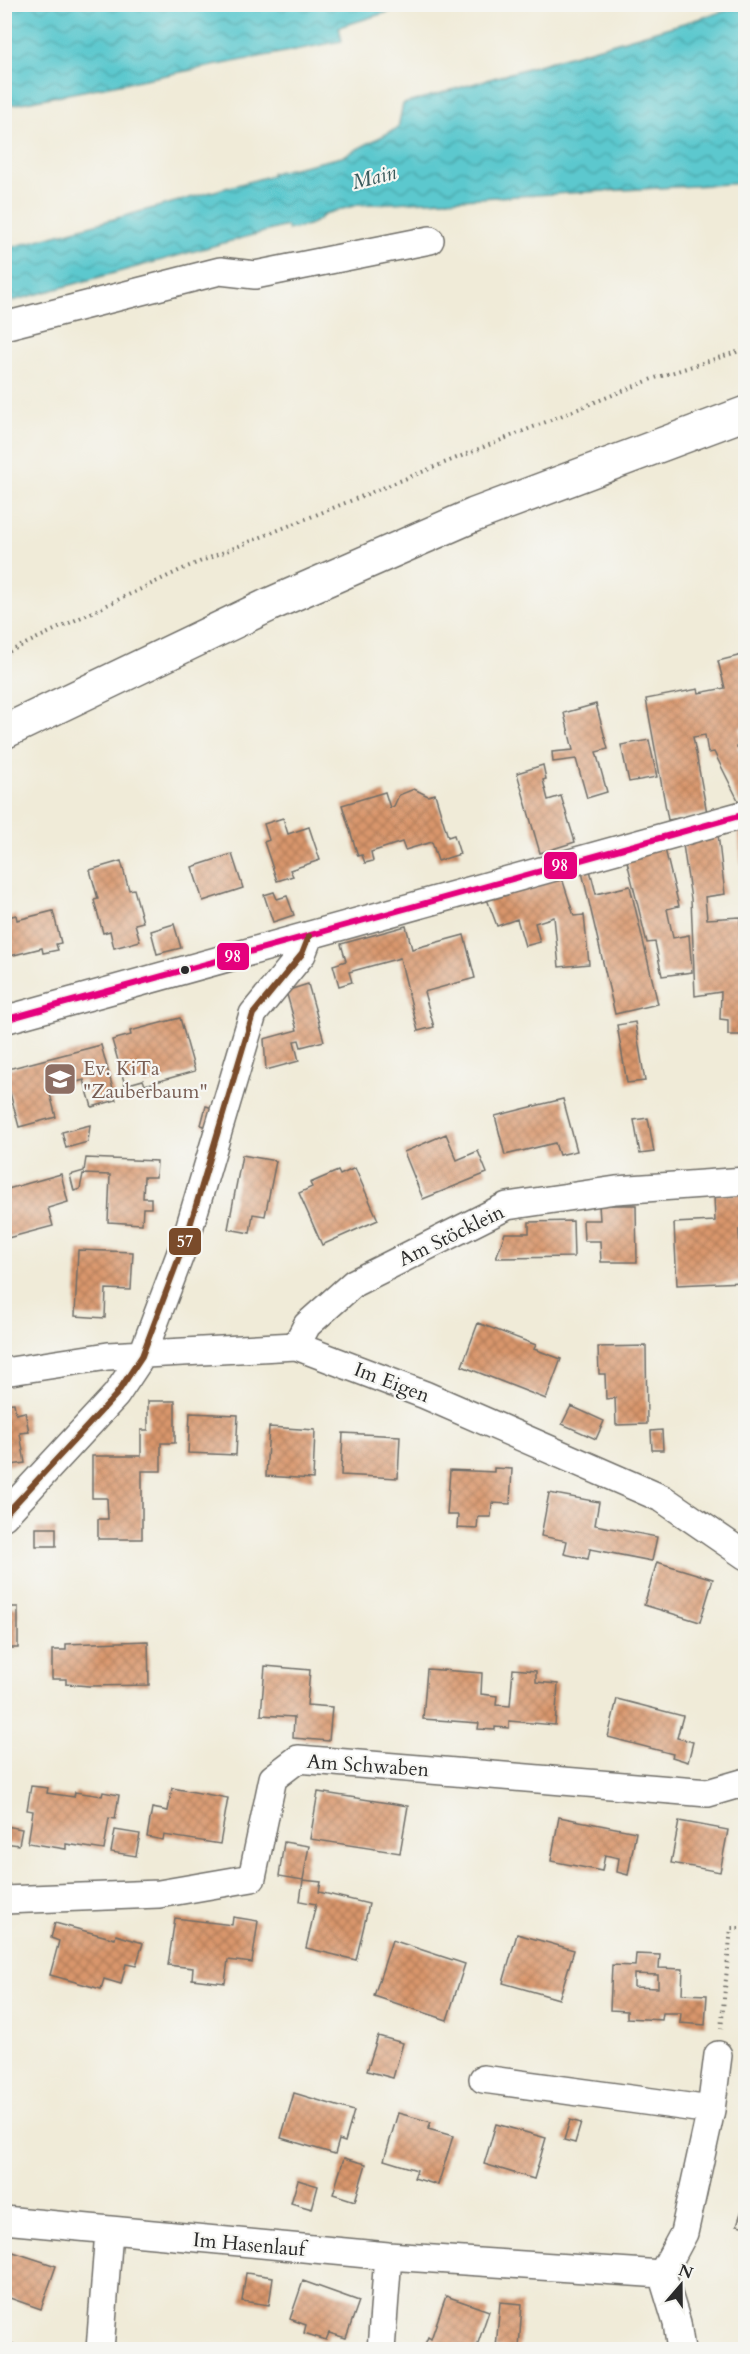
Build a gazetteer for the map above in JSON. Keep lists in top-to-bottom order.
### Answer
{
  "streets": {
    "street": [
      "Am Stöcklein",
      "Im Eigen",
      "Am Schwaben",
      "Im Hasenlauf"
    ]
  },
  "crossings": [
    ["Am Stöcklein", "Im Eigen"]
  ],
  "water": ["Main"],
  "places": {
    "school or university": ["Ev. KiTa \"Zauberbaum\""]
  },
  "lines": ["transit line 98", "transit line 57"],
  "north": "top"
}
